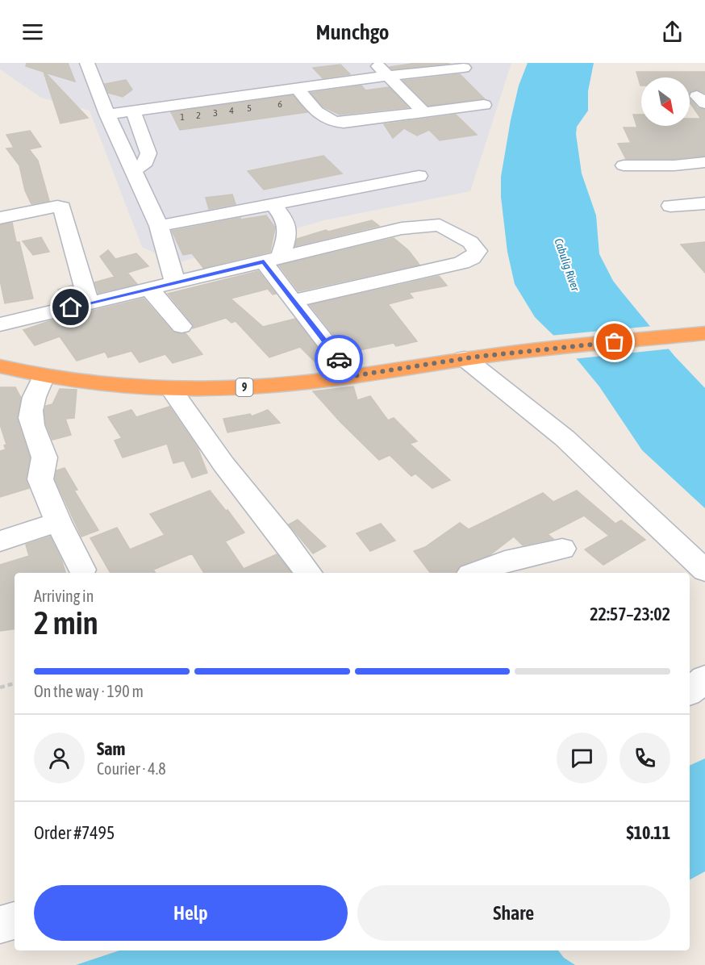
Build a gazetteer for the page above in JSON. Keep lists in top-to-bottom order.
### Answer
{
  "streets": {
    "highway": ["9"]
  },
  "water": ["Cabulig River"],
  "house_numbers": [
    "6",
    "5",
    "4",
    "3",
    "2",
    "1"
  ],
  "north": "bottom right",
  "page": {
    "header": "Munchgo",
    "heading": ["2 min", "Arriving in", "22:57–23:02"],
    "panel": [
      "Sam",
      "Courier · 4.8",
      "Order #7495",
      "$10.11"
    ],
    "bar": "On the way · 190 m",
    "buttons": ["Help", "Share"]
  }
}
